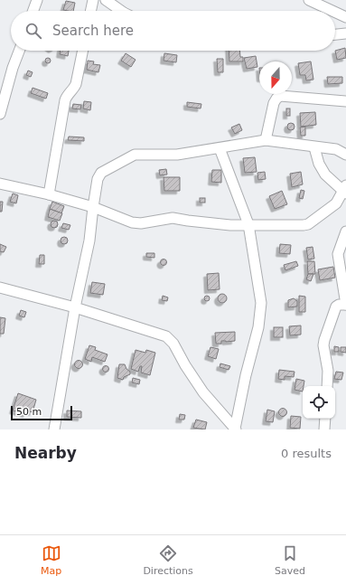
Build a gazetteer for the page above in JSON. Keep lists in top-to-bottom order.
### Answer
{
  "scale_bar": "50 m",
  "north": "bottom",
  "page": {
    "search": "Search here",
    "scale": "50 m",
    "heading": ["Nearby", "0 results"],
    "nav": ["Map", "Directions", "Saved"]
  }
}
